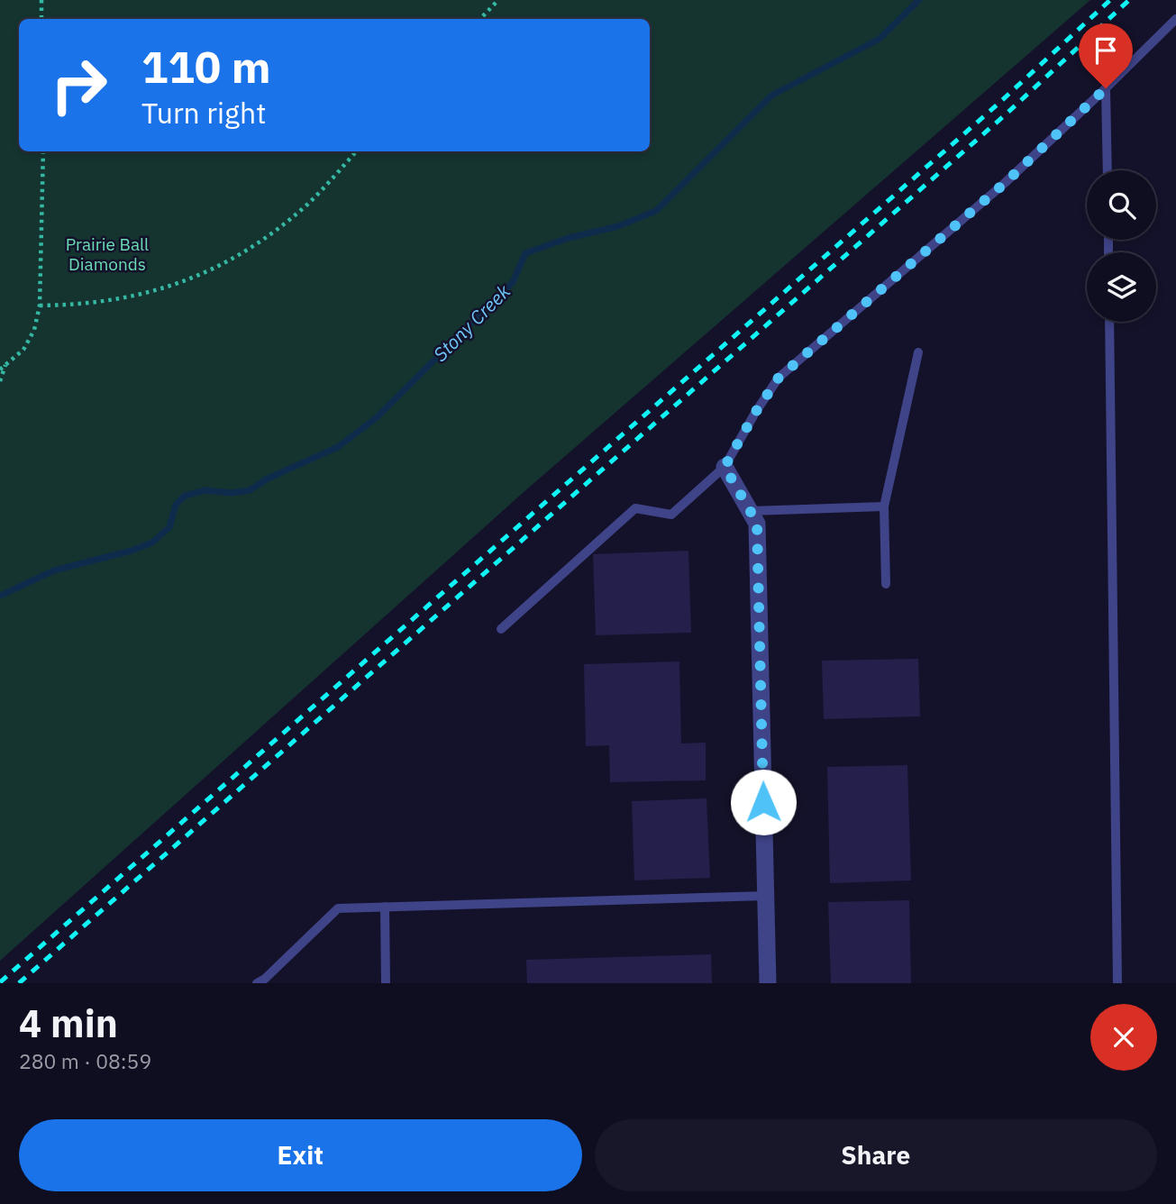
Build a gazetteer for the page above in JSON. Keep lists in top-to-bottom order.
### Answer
{
  "water": ["Stony Creek"],
  "parks": ["Prairie Ball Diamonds"],
  "page": {
    "turn": ["110 m", "Turn right"],
    "heading": ["4 min", "280 m · 08:59"],
    "buttons": ["Exit", "Share"]
  }
}
